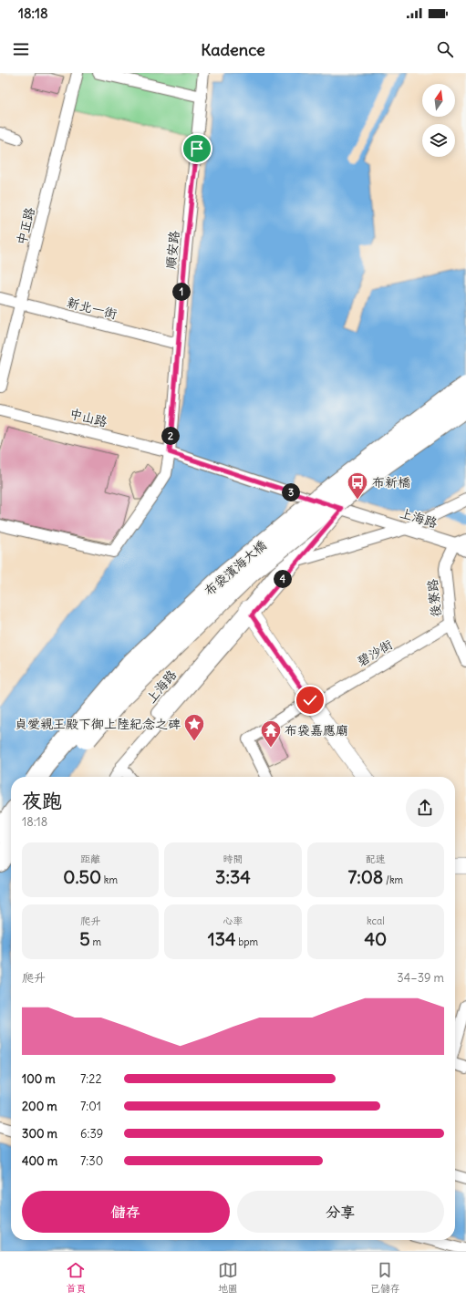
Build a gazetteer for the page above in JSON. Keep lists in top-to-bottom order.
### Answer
{
  "streets": {
    "highway": ["布袋濱海大橋"],
    "street": [
      "中正路",
      "順安路",
      "新北一街",
      "中山路",
      "上海路",
      "後寮路",
      "碧沙街"
    ]
  },
  "crossings": [
    ["中正路", "新北一街"],
    ["順安路", "新北一街"],
    ["順安路", "中山路"],
    ["順安路", "上海路"],
    ["中山路", "上海路"],
    ["上海路", "後寮路"],
    ["後寮路", "碧沙街"]
  ],
  "places": {
    "bus stop": ["布新橋"],
    "place": ["貞愛親王殿下御上陸紀念之碑"],
    "temple": ["布袋嘉應廟"]
  },
  "north": "top",
  "page": {
    "status": "18:18",
    "header": "Kadence",
    "pins": [
      "1",
      "2",
      "3",
      "4"
    ],
    "heading": ["夜跑", "18:18"],
    "stats": [
      ["距離", "0.50 km"],
      ["時間", "3:34"],
      ["配速", "7:08 /km"],
      ["爬升", "5 m"],
      ["心率", "134 bpm"],
      ["kcal", "40"]
    ],
    "chart": ["爬升", "34–39 m"],
    "list": [
      {
        "name": "100 m",
        "note": "7:22"
      },
      {
        "name": "200 m",
        "note": "7:01"
      },
      {
        "name": "300 m",
        "note": "6:39"
      },
      {
        "name": "400 m",
        "note": "7:30"
      }
    ],
    "buttons": ["儲存", "分享"],
    "tabs": ["首頁", "地圖", "已儲存"]
  }
}
